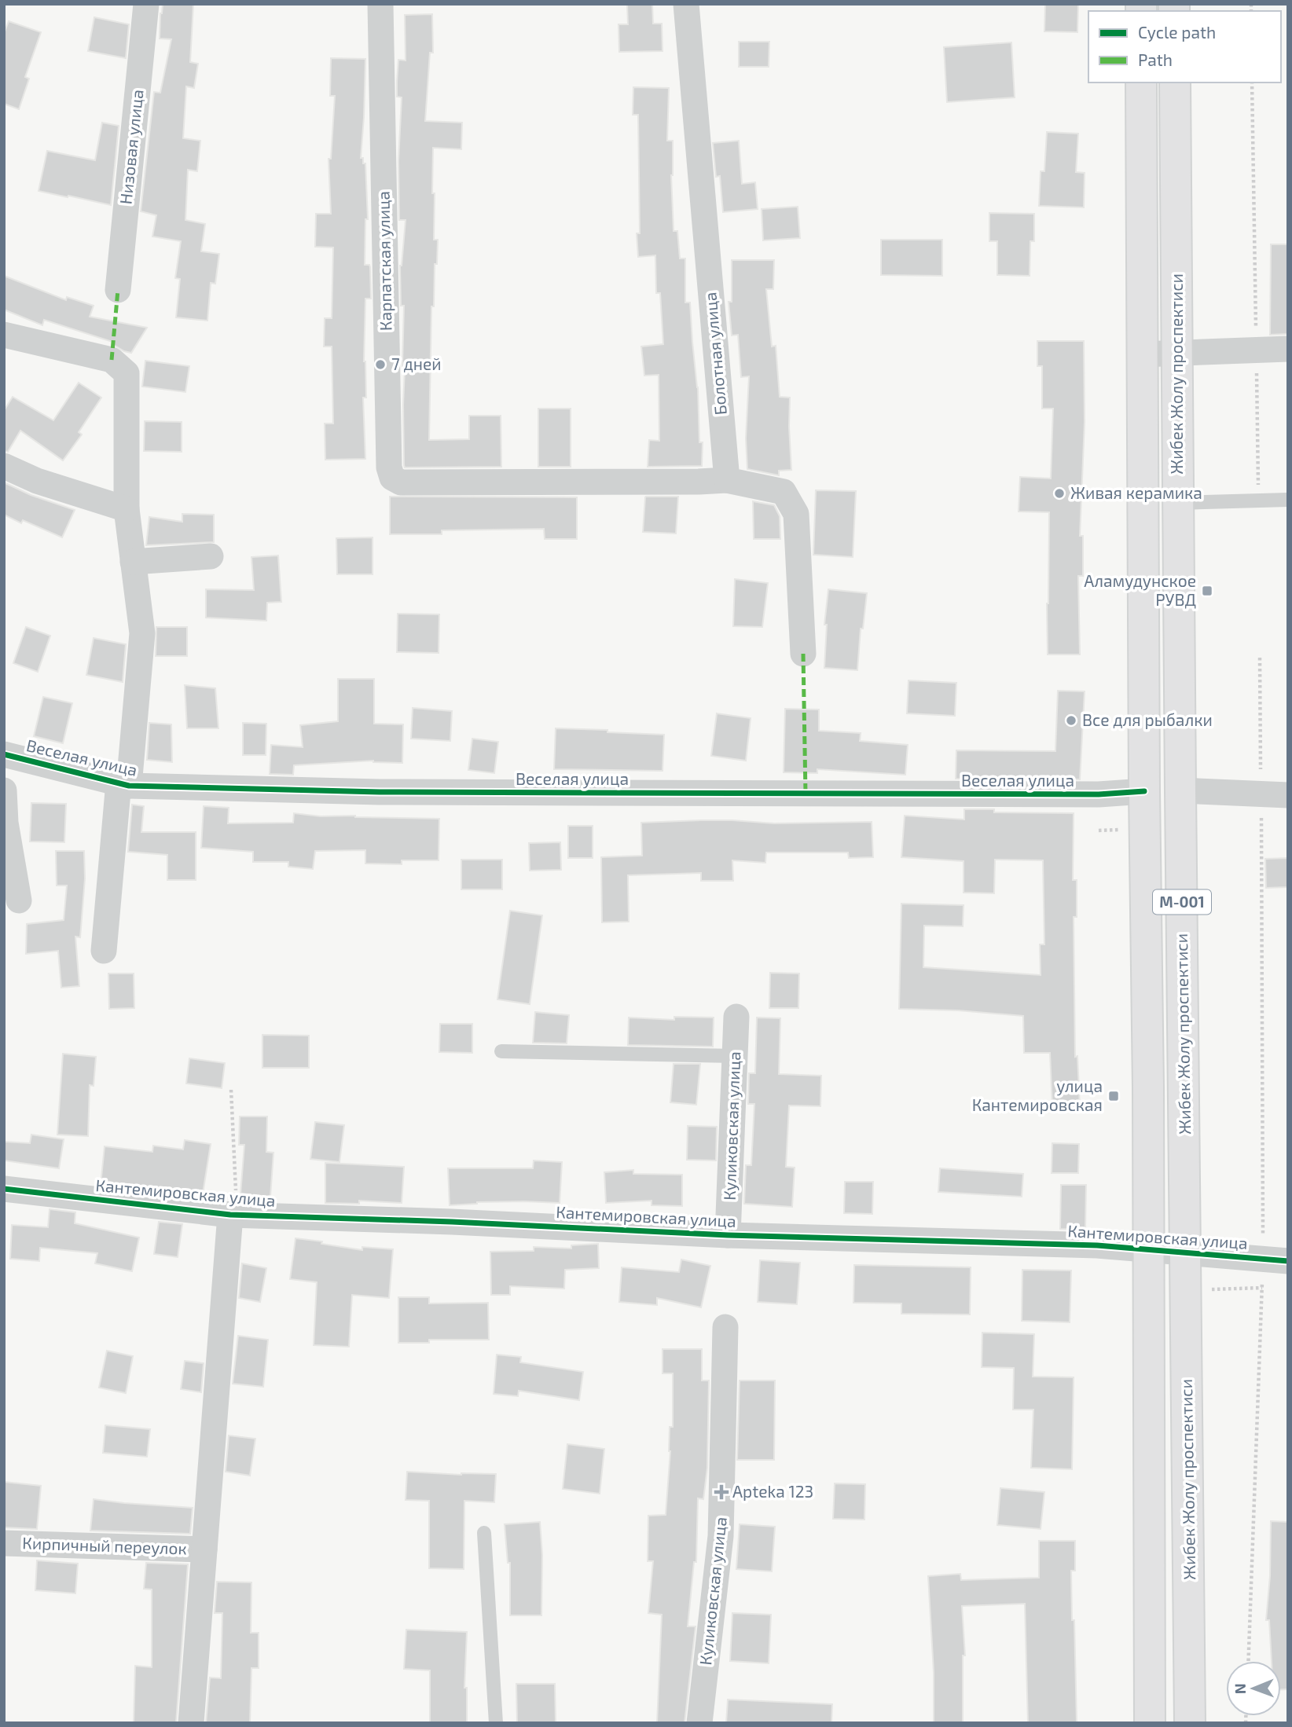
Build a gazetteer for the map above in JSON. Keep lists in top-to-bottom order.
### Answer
{
  "streets": {
    "main road": ["Жибек Жолу проспектиси", "М-001"],
    "street": [
      "Низовая улица",
      "Карпатская улица",
      "Болотная улица",
      "Веселая улица",
      "Куликовская улица",
      "Кантемировская улица",
      "Кирпичный переулок"
    ]
  },
  "crossings": [
    ["Карпатская улица", "Болотная улица"],
    ["Жибек Жолу проспектиси", "Кантемировская улица"],
    ["Веселая улица", "М-001"],
    ["М-001", "Кантемировская улица"],
    ["Куликовская улица", "Кантемировская улица"]
  ],
  "places": {
    "other": ["7 дней", "Живая керамика", "Все для рыбалки"],
    "transit": ["Аламудунское РУВД", "улица Кантемировская"],
    "health": ["Apteka 123"]
  },
  "legend": ["Cycle path", "Path"],
  "north": "left"
}
